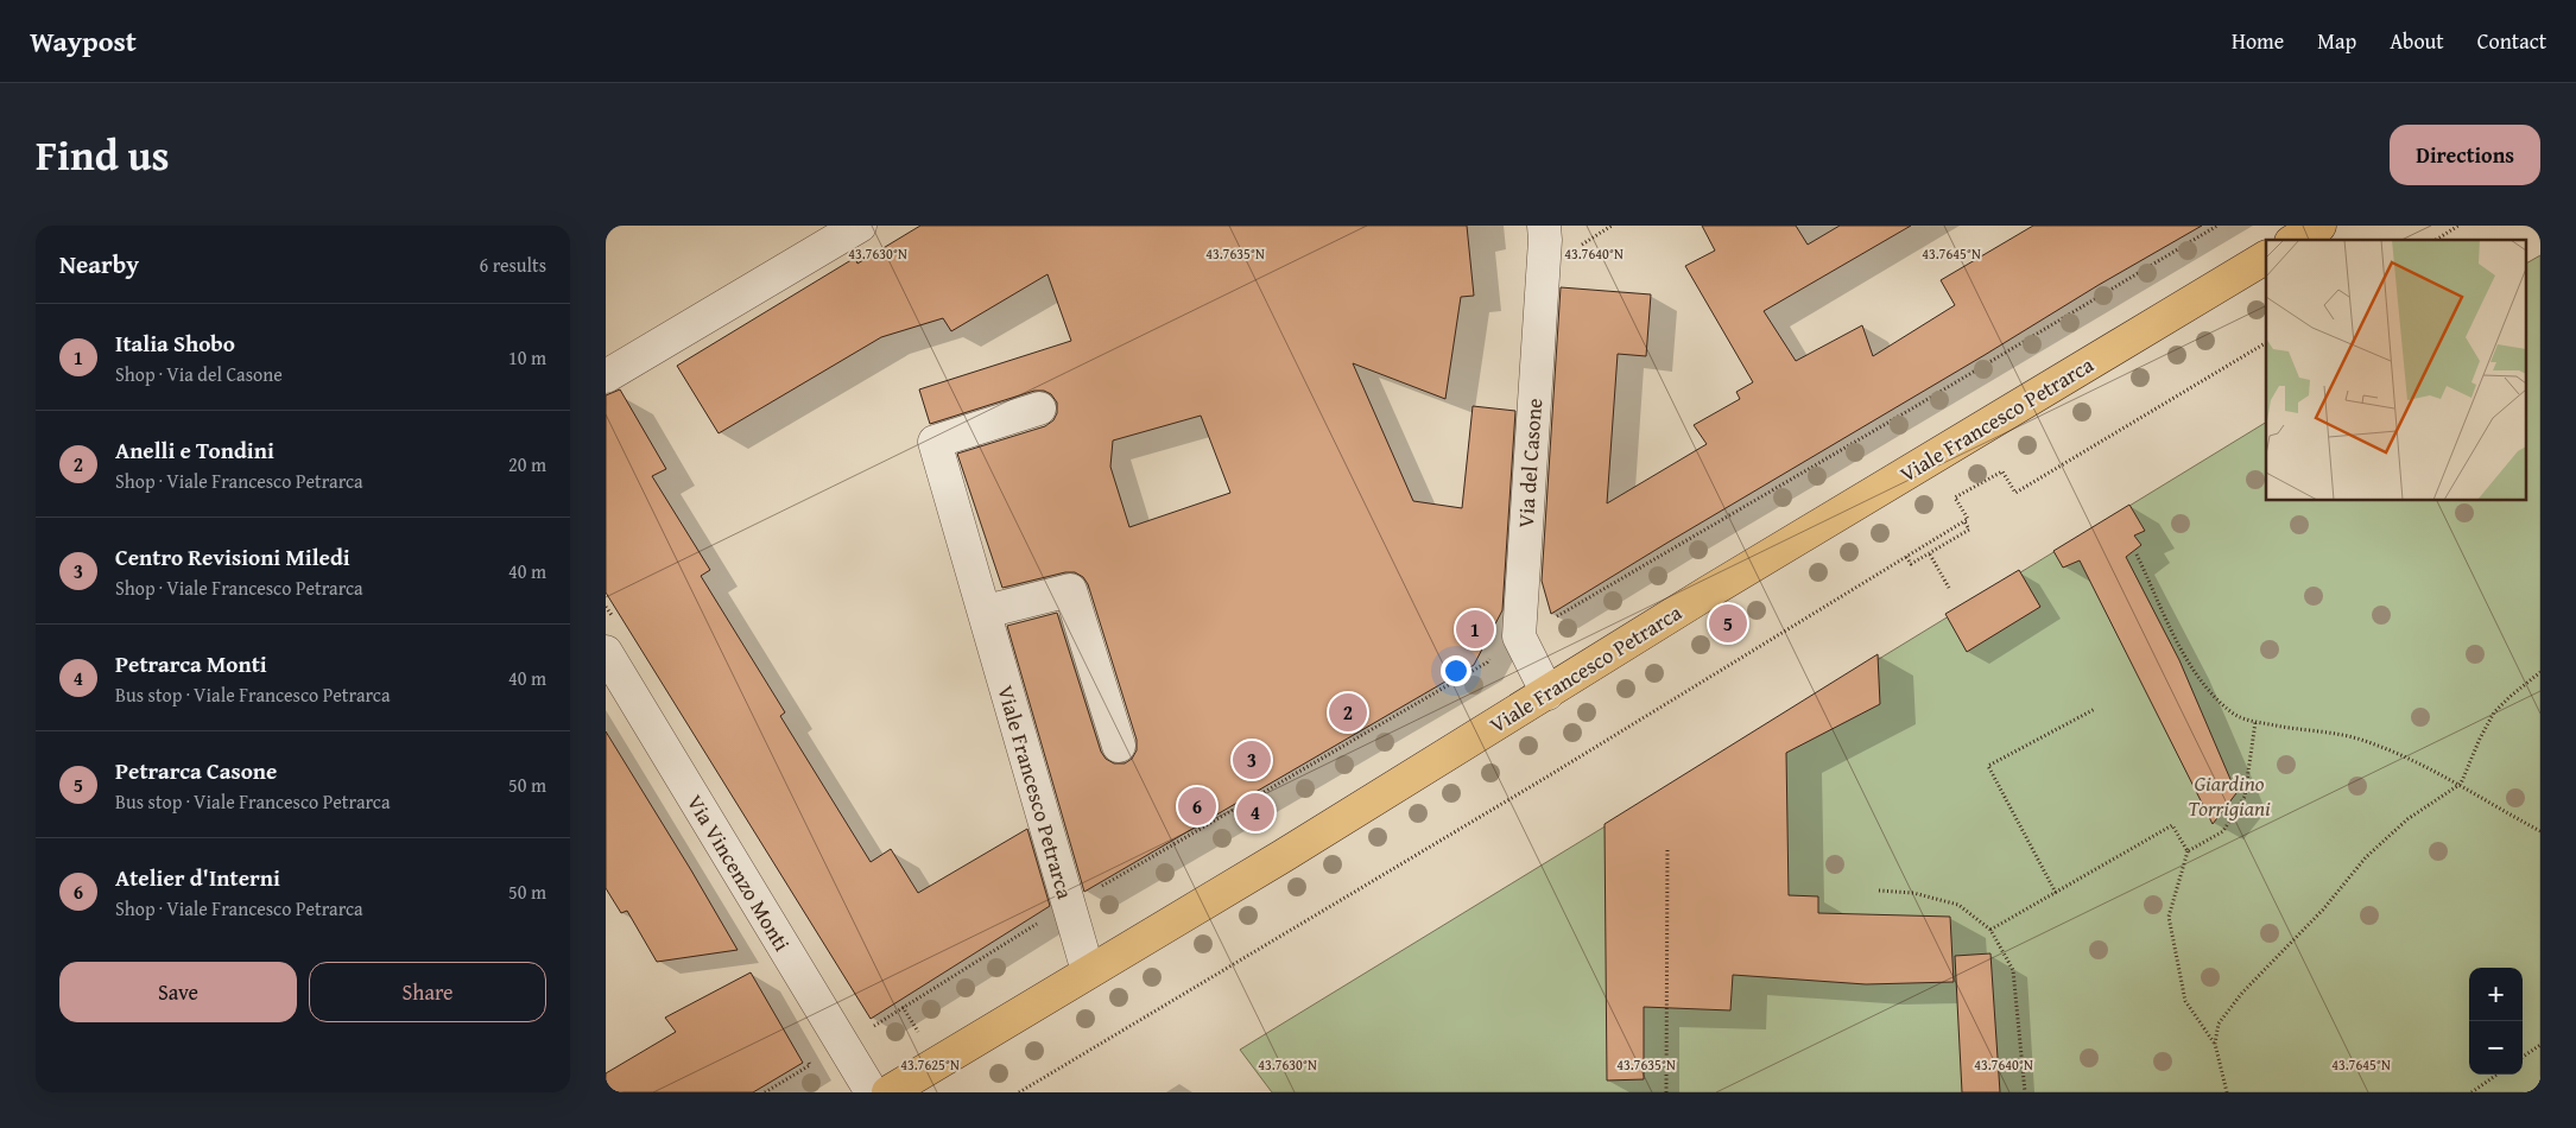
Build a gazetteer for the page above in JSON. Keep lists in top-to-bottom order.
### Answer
{
  "streets": {
    "main road": ["Viale Francesco Petrarca"],
    "street": ["Via del Casone", "Via Vincenzo Monti"]
  },
  "crossings": [
    ["Viale Francesco Petrarca", "Via del Casone"]
  ],
  "parks": ["Giardino Torrigiani"],
  "page": {
    "header": "Waypost",
    "nav": [
      "Home",
      "Map",
      "About",
      "Contact"
    ],
    "title": "Find us",
    "buttons": [
      "Directions",
      ["Save", "Share"]
    ],
    "heading": ["Nearby", "6 results"],
    "list": [
      {
        "mark": "1",
        "name": "Italia Shobo",
        "note": "Shop · Via del Casone",
        "value": "10 m"
      },
      {
        "mark": "2",
        "name": "Anelli e Tondini",
        "note": "Shop · Viale Francesco Petrarca",
        "value": "20 m"
      },
      {
        "mark": "3",
        "name": "Centro Revisioni Miledi",
        "note": "Shop · Viale Francesco Petrarca",
        "value": "40 m"
      },
      {
        "mark": "4",
        "name": "Petrarca Monti",
        "note": "Bus stop · Viale Francesco Petrarca",
        "value": "40 m"
      },
      {
        "mark": "5",
        "name": "Petrarca Casone",
        "note": "Bus stop · Viale Francesco Petrarca",
        "value": "50 m"
      },
      {
        "mark": "6",
        "name": "Atelier d'Interni",
        "note": "Shop · Viale Francesco Petrarca",
        "value": "50 m"
      }
    ],
    "pins": [
      "5",
      "1",
      "2",
      "3",
      "6",
      "4"
    ],
    "map_buttons": ["+", "−"]
  },
  "coordinates": [
    "43.7635°N",
    "43.7640°N",
    "43.7630°N",
    "43.7645°N",
    "43.7625°N"
  ]
}
